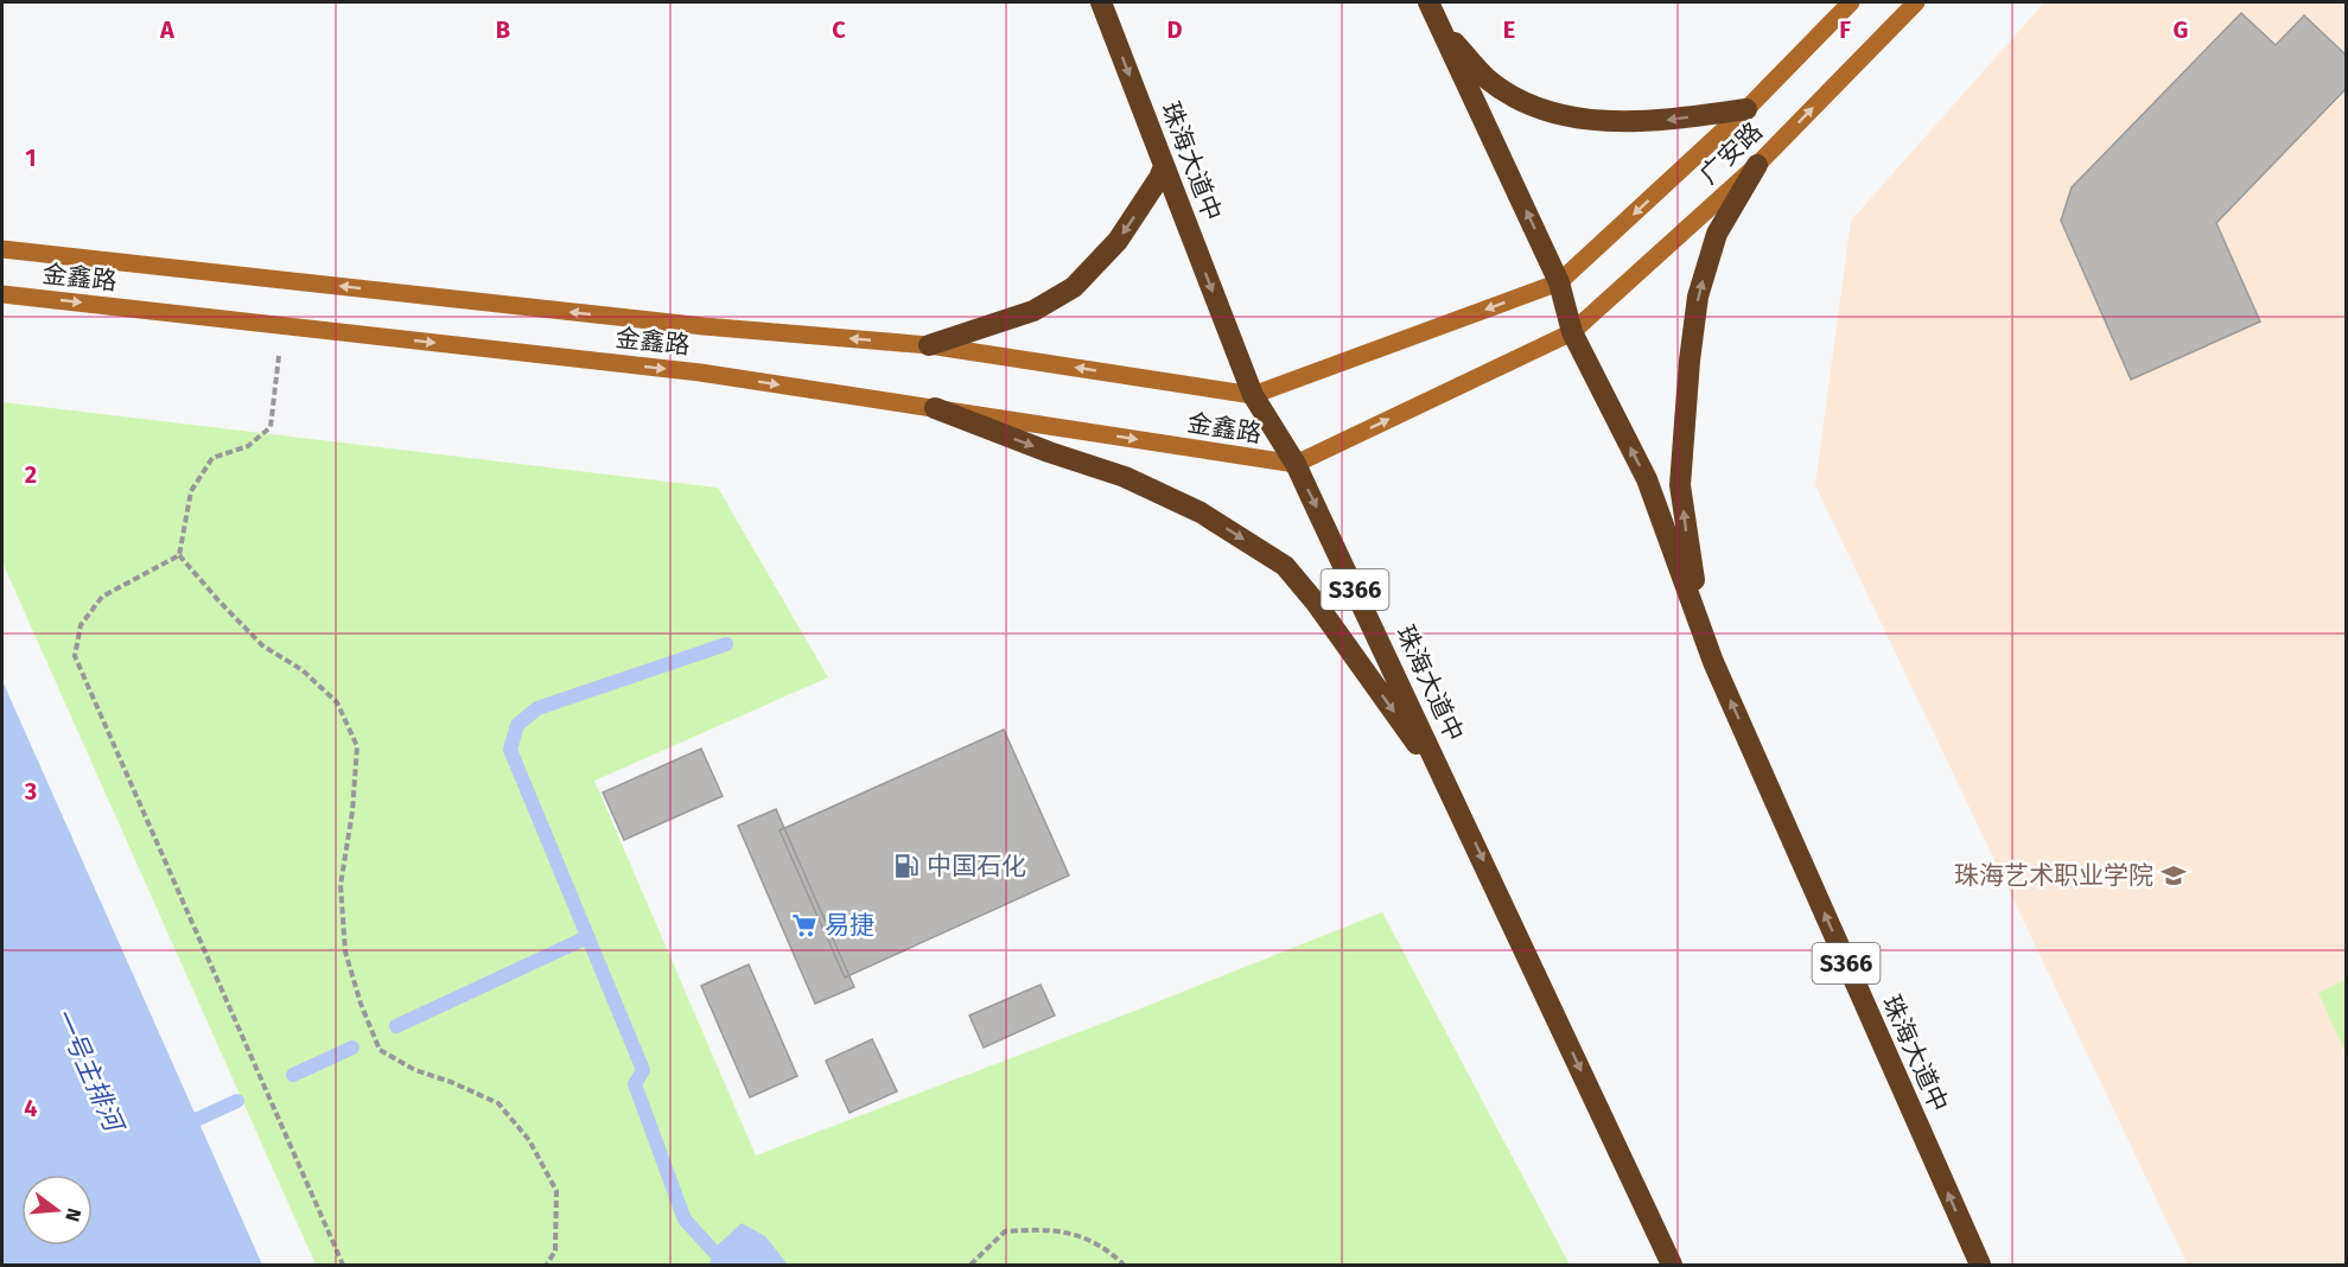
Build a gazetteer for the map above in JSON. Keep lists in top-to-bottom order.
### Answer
{
  "streets": {
    "highway": ["珠海大道中", "S366"],
    "street": ["广安路", "金鑫路"]
  },
  "crossings": [
    ["广安路", "珠海大道中"],
    ["广安路", "金鑫路"],
    ["珠海大道中", "金鑫路"]
  ],
  "water": ["一号主排河"],
  "places": {
    "fuel station": ["中国石化"],
    "school or university": ["珠海艺术职业学院"],
    "supermarket": ["易捷"]
  },
  "north": "right",
  "grid": {
    "columns": [
      "A",
      "B",
      "C",
      "D",
      "E",
      "F",
      "G"
    ],
    "rows": [
      "1",
      "2",
      "3",
      "4"
    ]
  }
}
